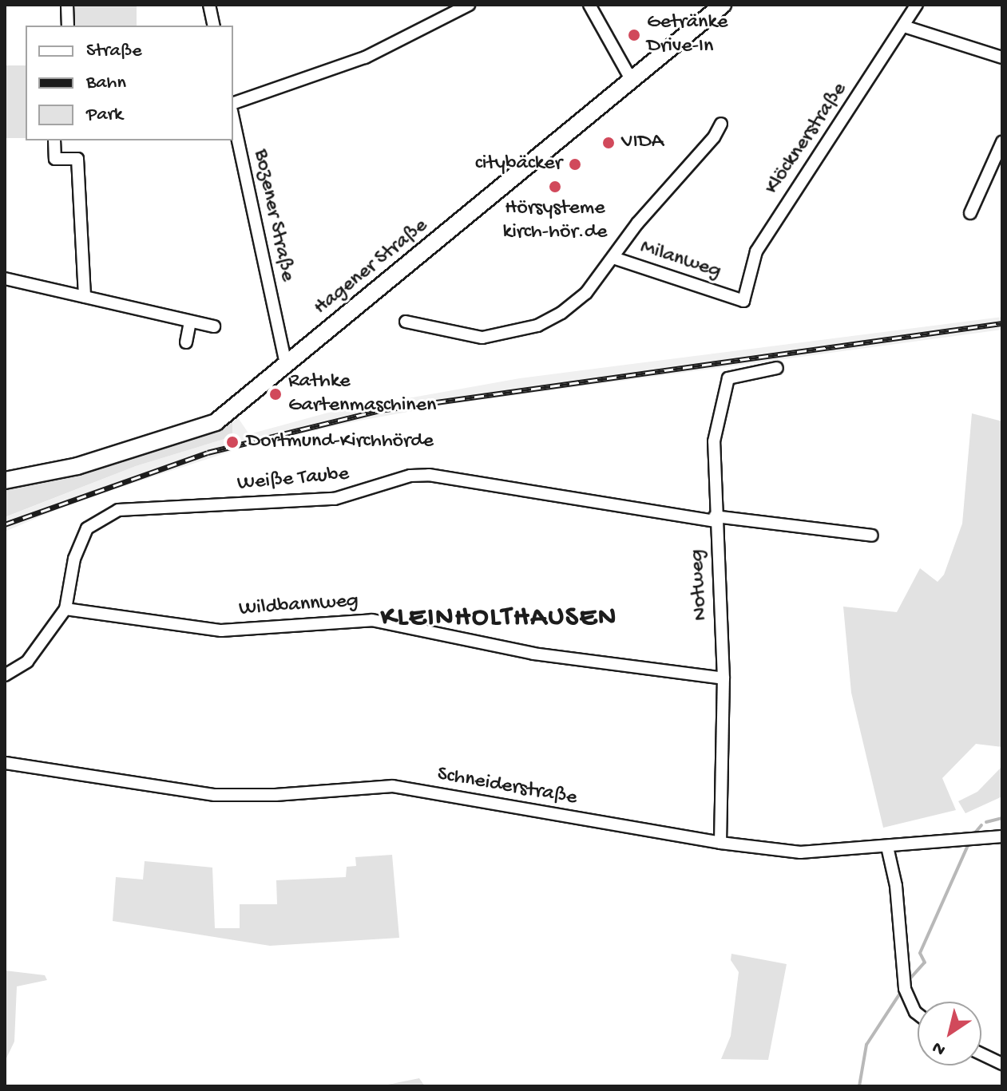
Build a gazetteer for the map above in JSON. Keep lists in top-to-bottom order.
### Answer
{
  "streets": {
    "main road": ["Hagener Straße"],
    "street": [
      "Klöcknerstraße",
      "Bozener Straße",
      "Milanweg",
      "Weiße Taube",
      "Notweg",
      "Wildbannweg",
      "Schneiderstraße"
    ]
  },
  "crossings": [
    ["Klöcknerstraße", "Milanweg"],
    ["Bozener Straße", "Hagener Straße"],
    ["Weiße Taube", "Notweg"],
    ["Weiße Taube", "Wildbannweg"],
    ["Notweg", "Wildbannweg"],
    ["Notweg", "Schneiderstraße"]
  ],
  "districts": ["KLEINHOLTHAUSEN"],
  "places": [
    "Getränke Drive-In",
    "VIDA",
    "citybäcker",
    "Hörsysteme kirch-hör.de",
    "Rathke Gartenmaschinen",
    "Dortmund-Kirchhörde"
  ],
  "legend": ["Straße", "Bahn", "Park"],
  "north": "bottom left"
}
